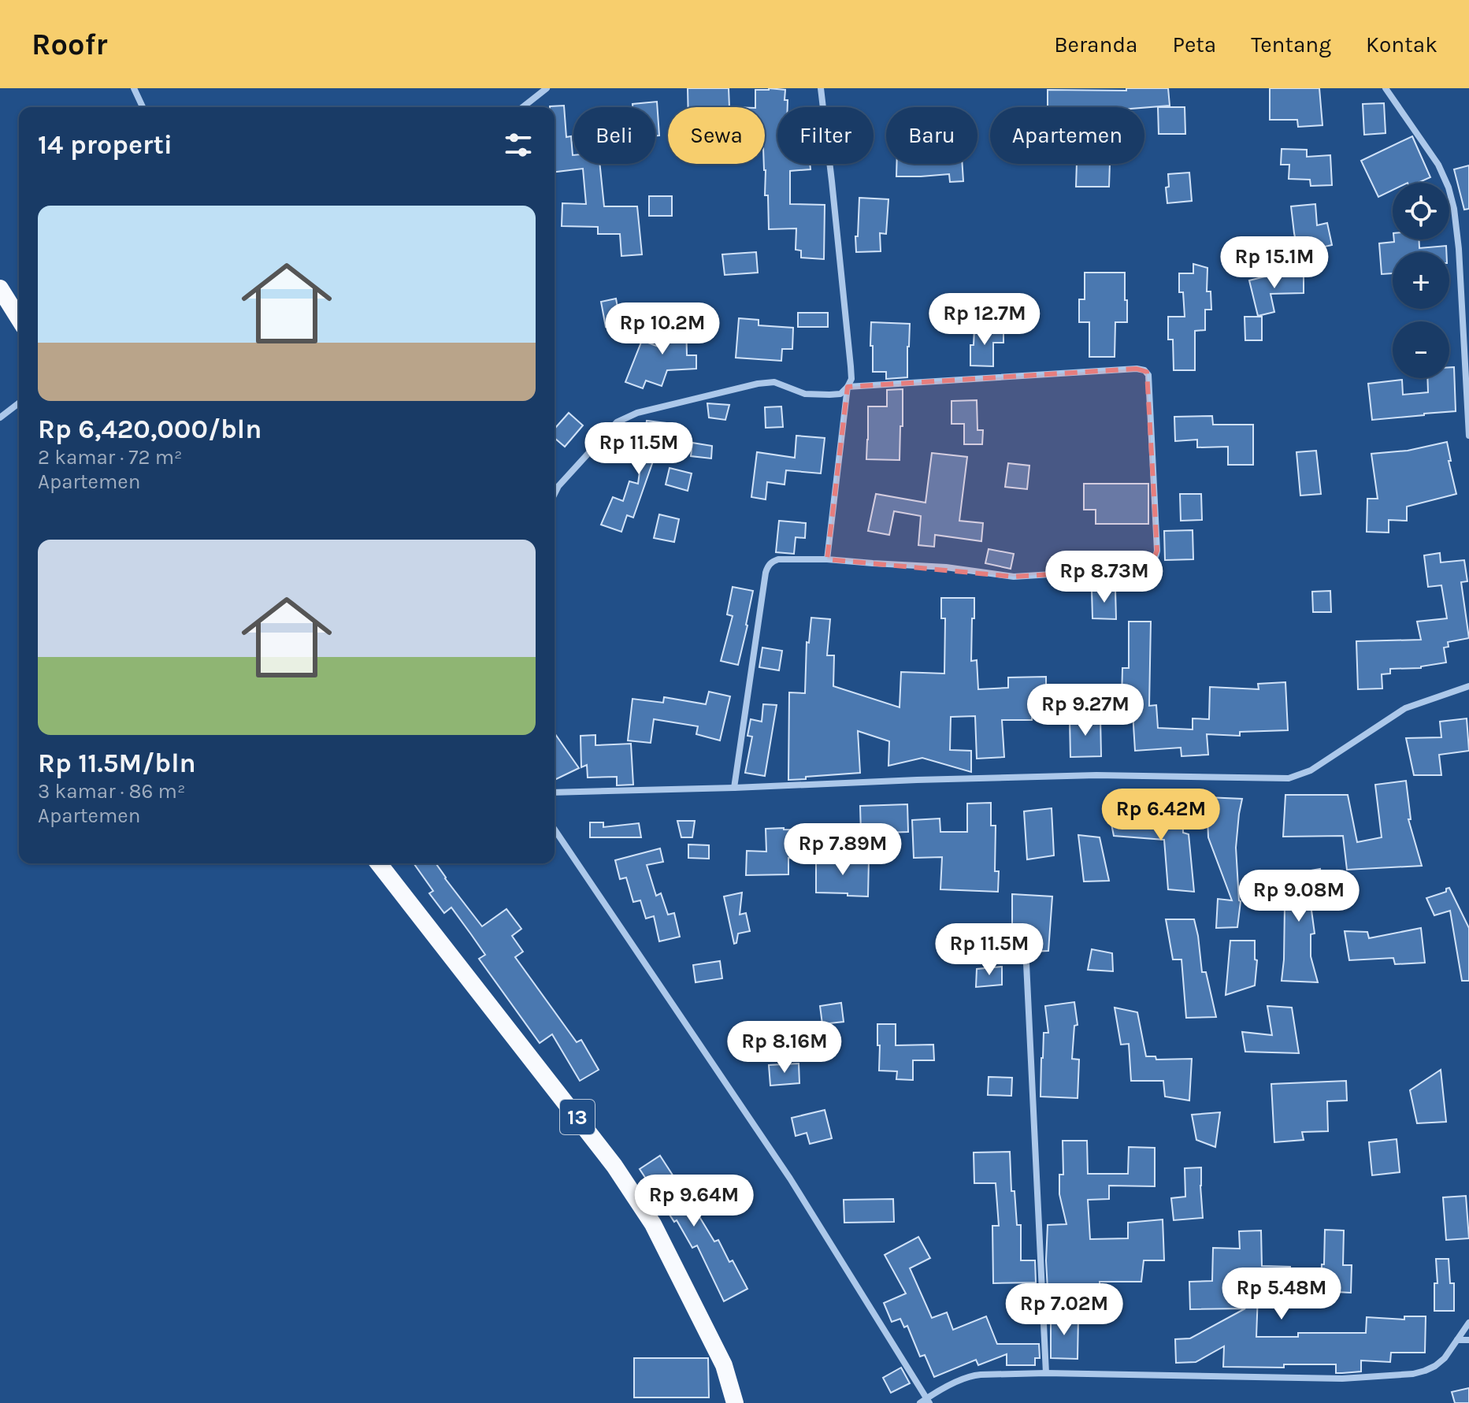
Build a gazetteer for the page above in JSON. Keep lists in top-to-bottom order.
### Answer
{
  "streets": {
    "highway": ["13"]
  },
  "page": {
    "header": "Roofr",
    "nav": [
      "Beranda",
      "Peta",
      "Tentang",
      "Kontak"
    ],
    "chip": [
      "Beli",
      "Sewa",
      "Filter",
      "Baru",
      "Apartemen"
    ],
    "heading": "14 properti",
    "map_buttons": ["+", "−"],
    "list": [
      {
        "name": "Rp 6,420,000/bln",
        "note": "2 kamar · 72 m² · Apartemen"
      },
      {
        "name": "Rp 11.5M/bln",
        "note": "3 kamar · 86 m² · Apartemen"
      }
    ],
    "price": [
      "Rp 15.1M",
      "Rp 12.7M",
      "Rp 10.2M",
      "Rp 11.5M",
      "Rp 8.73M",
      "Rp 9.27M",
      "Rp 6.42M",
      "Rp 7.89M",
      "Rp 9.08M",
      "Rp 11.5M",
      "Rp 8.16M",
      "Rp 9.64M",
      "Rp 5.48M",
      "Rp 7.02M"
    ]
  }
}
